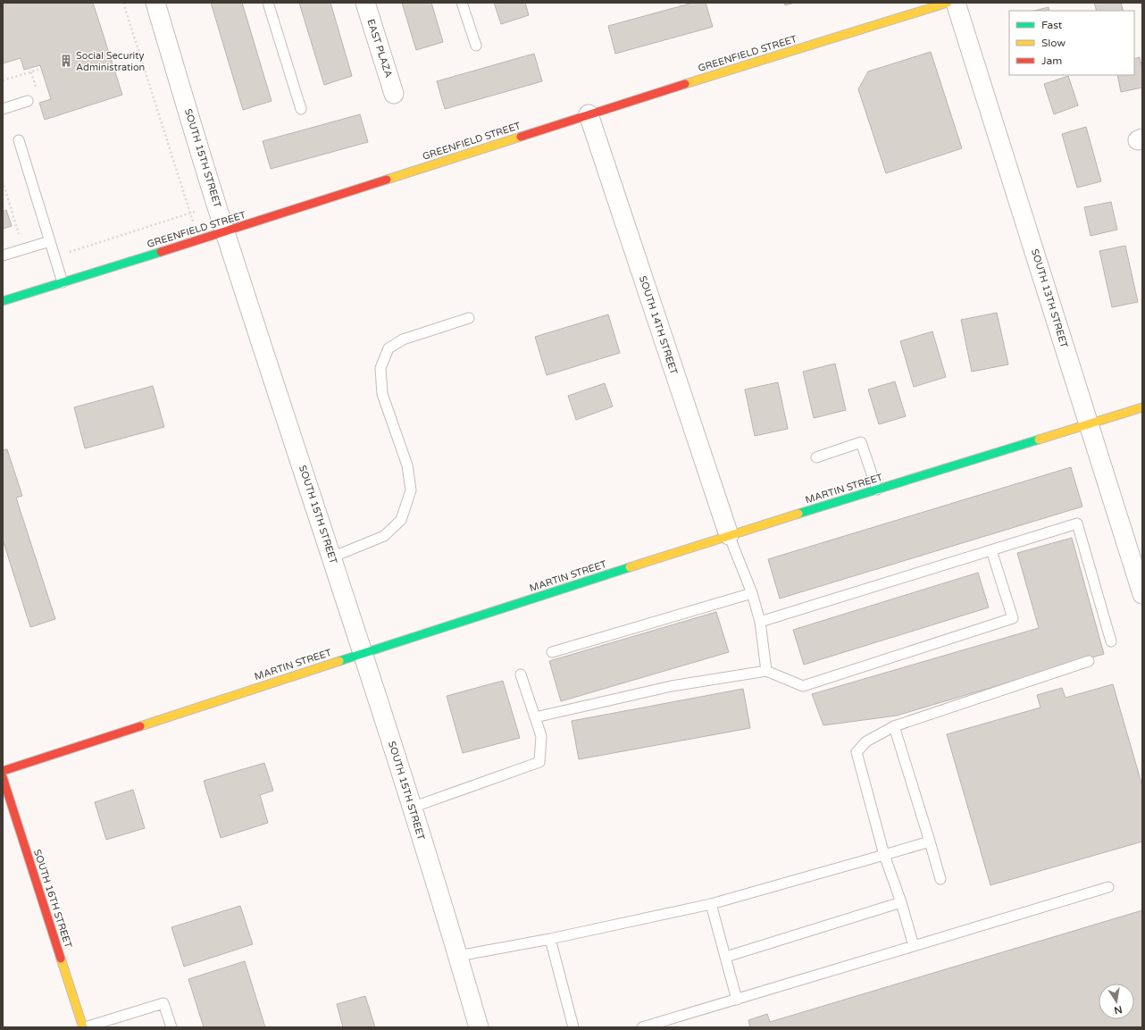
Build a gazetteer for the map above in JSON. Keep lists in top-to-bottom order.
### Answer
{
  "streets": {
    "main road": ["GREENFIELD STREET", "MARTIN STREET", "SOUTH 16TH STREET"],
    "street": [
      "EAST PLAZA",
      "SOUTH 15TH STREET",
      "SOUTH 13TH STREET",
      "SOUTH 14TH STREET"
    ]
  },
  "crossings": [
    ["GREENFIELD STREET", "SOUTH 15TH STREET"],
    ["GREENFIELD STREET", "SOUTH 14TH STREET"],
    ["SOUTH 15TH STREET", "MARTIN STREET"],
    ["SOUTH 13TH STREET", "MARTIN STREET"],
    ["SOUTH 14TH STREET", "MARTIN STREET"]
  ],
  "places": {
    "building": ["Social Security Administration"]
  },
  "legend": ["Fast", "Slow", "Jam"],
  "north": "bottom"
}
